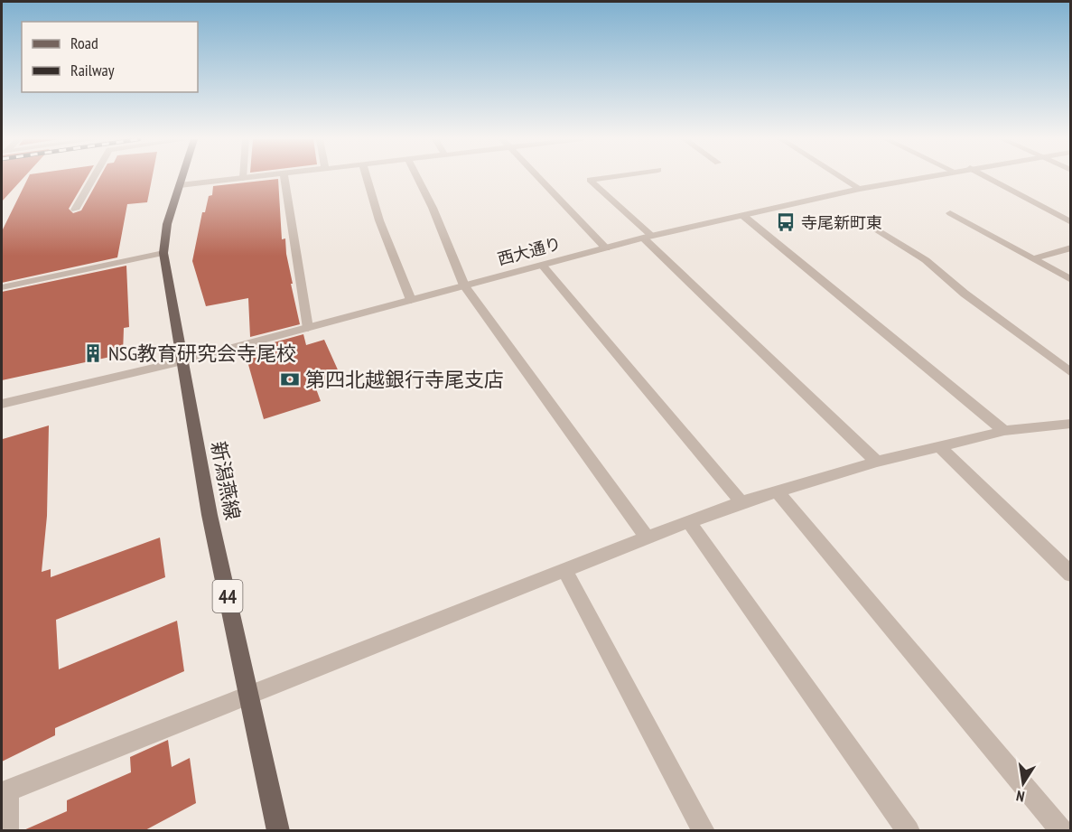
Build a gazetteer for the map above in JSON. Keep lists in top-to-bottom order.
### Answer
{
  "streets": {
    "main road": ["新潟燕線", "44"],
    "street": ["西大通り"]
  },
  "crossings": [
    ["西大通り", "新潟燕線"]
  ],
  "places": {
    "bus stop": ["寺尾新町東"],
    "building": ["NSG教育研究会寺尾校"],
    "bank": ["第四北越銀行寺尾支店"]
  },
  "legend": ["Road", "Railway"],
  "north": "bottom"
}
